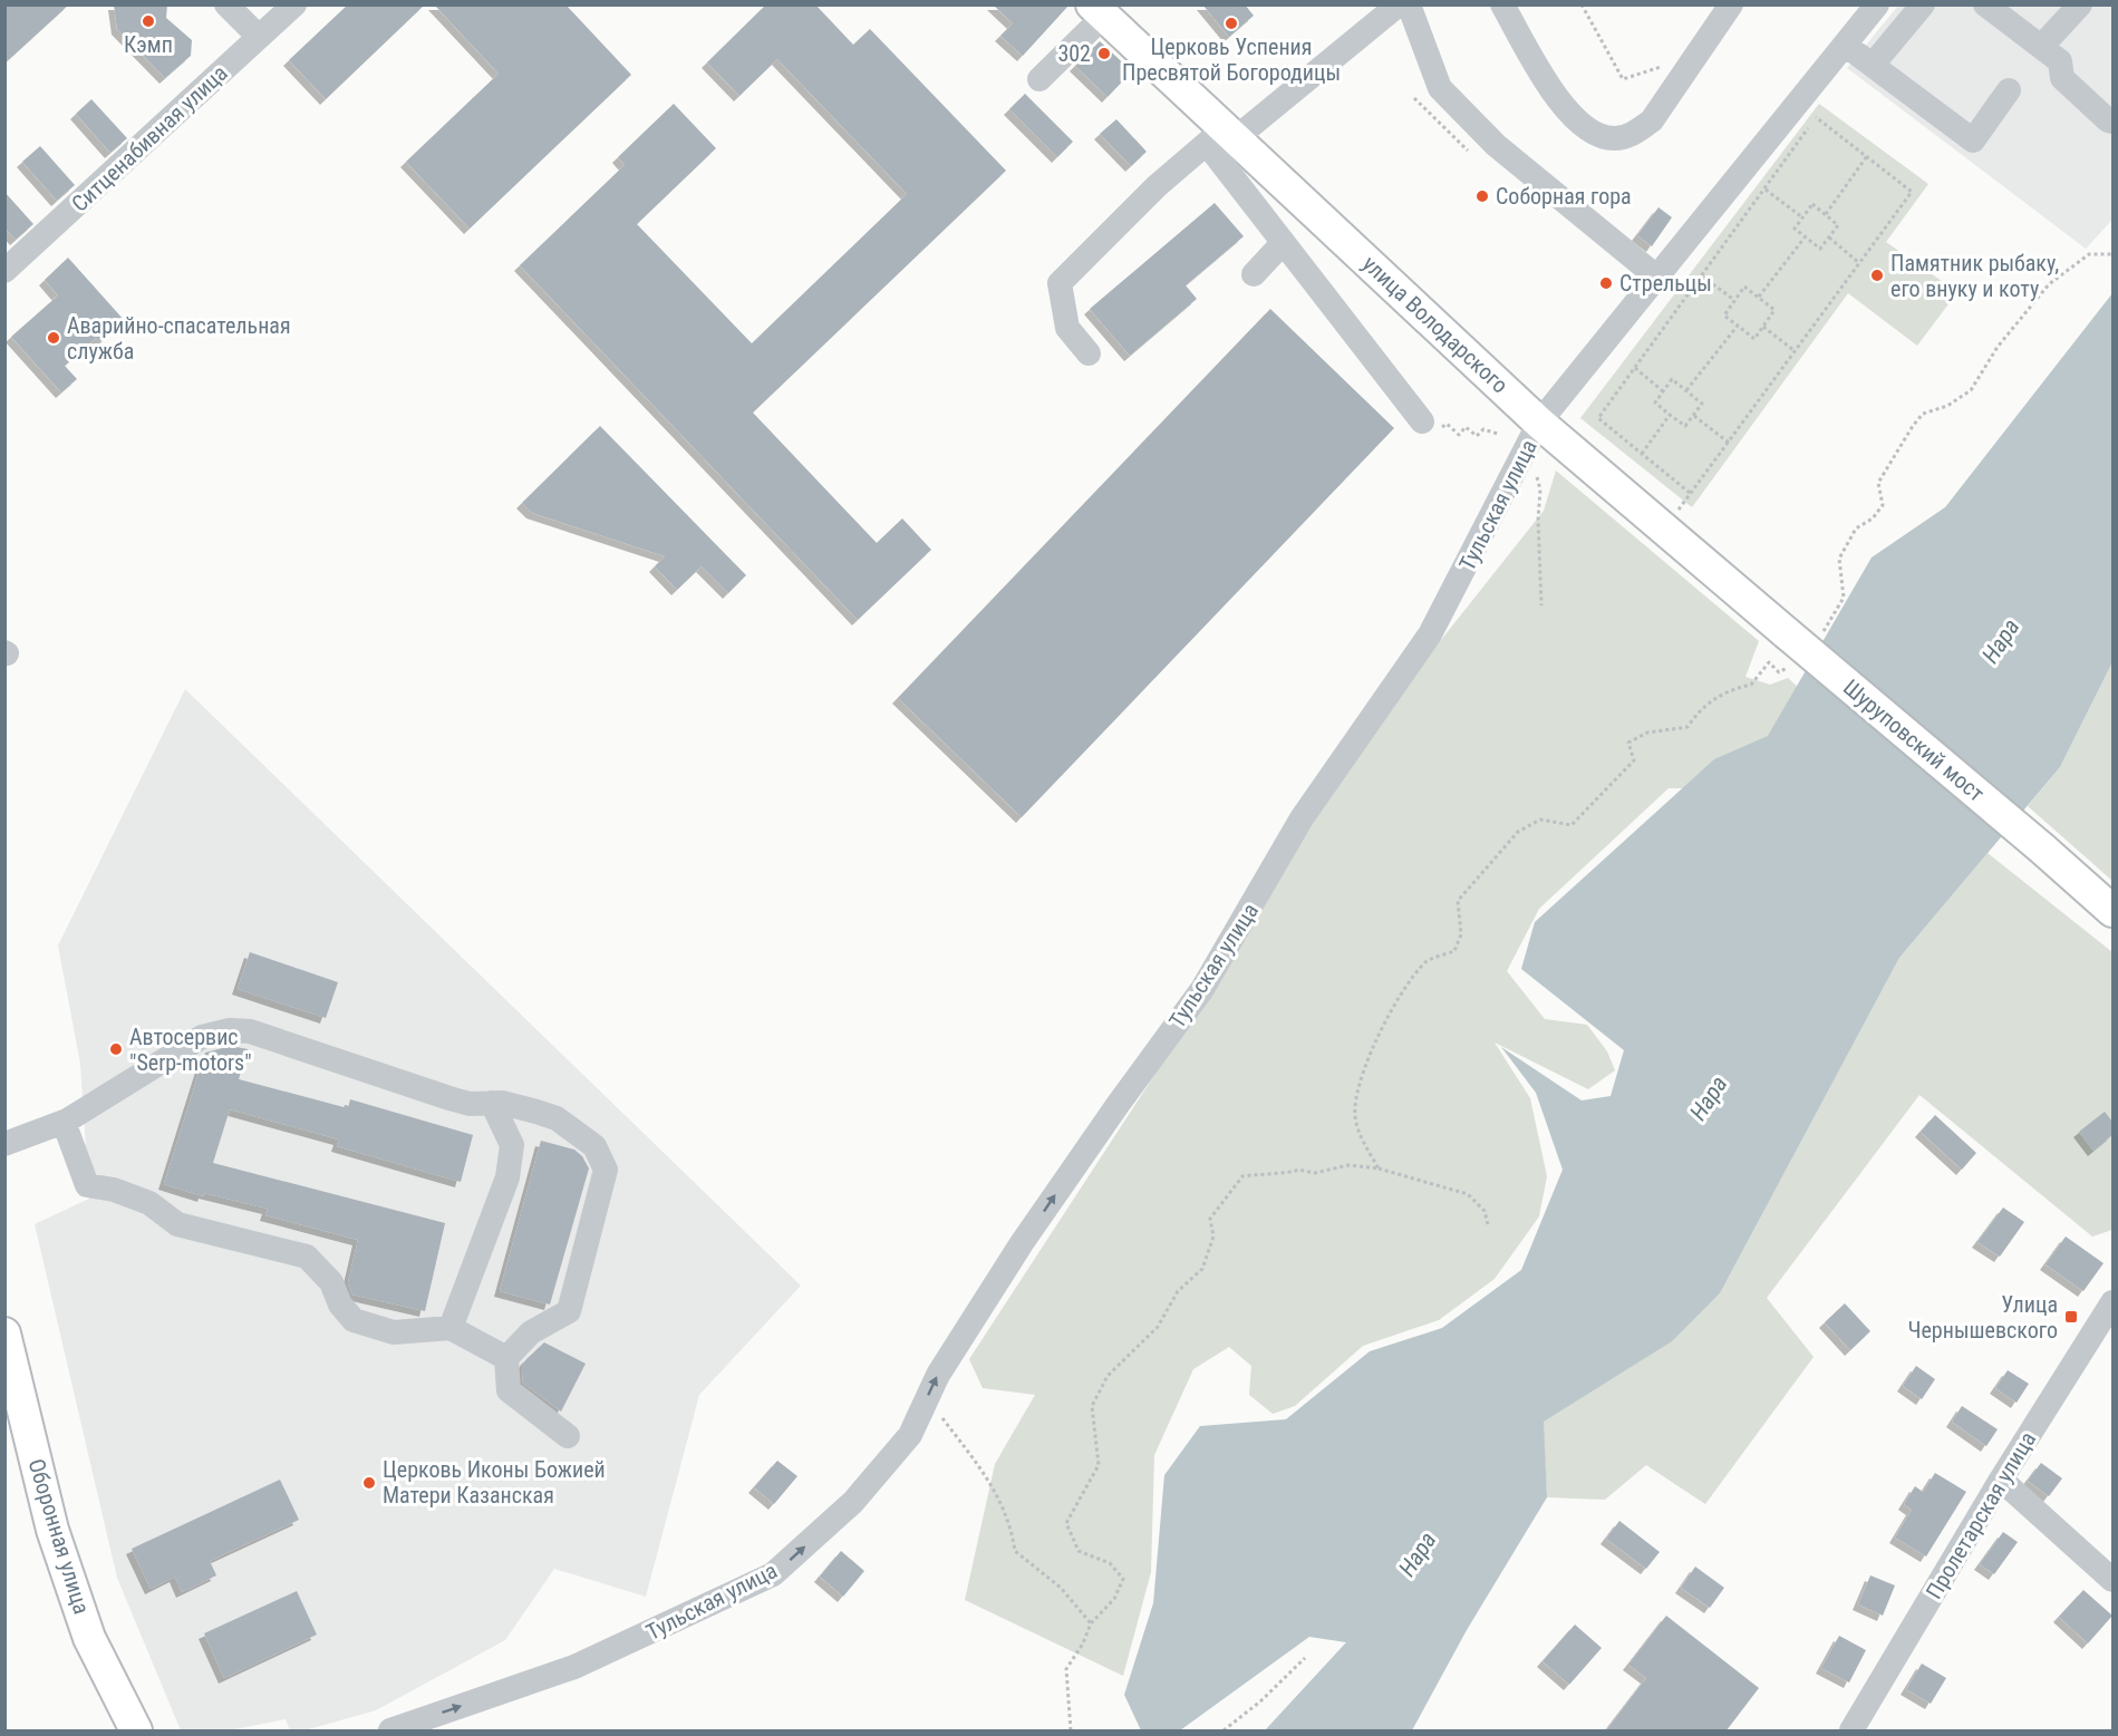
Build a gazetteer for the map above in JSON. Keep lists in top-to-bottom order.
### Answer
{
  "streets": {
    "main road": ["улица Володарского", "Шуруповский мост", "Оборонная улица"],
    "street": ["Ситценабивная улица", "Тульская улица", "Пролетарская улица"]
  },
  "crossings": [
    ["улица Володарского", "Тульская улица"],
    ["улица Володарского", "Шуруповский мост"]
  ],
  "one_way": ["Тульская улица"],
  "water": ["Нара"],
  "places": {
    "other": [
      "Кэмп",
      "Церковь Успения Пресвятой Богородицы",
      "302",
      "Соборная гора",
      "Памятник рыбаку, его внуку и коту",
      "Стрельцы",
      "Аварийно-спасательная служба",
      "Автосервис \"Serp-motors\"",
      "Церковь Иконы Божией Матери Казанская"
    ],
    "transit": ["Улица Чернышевского"]
  }
}
